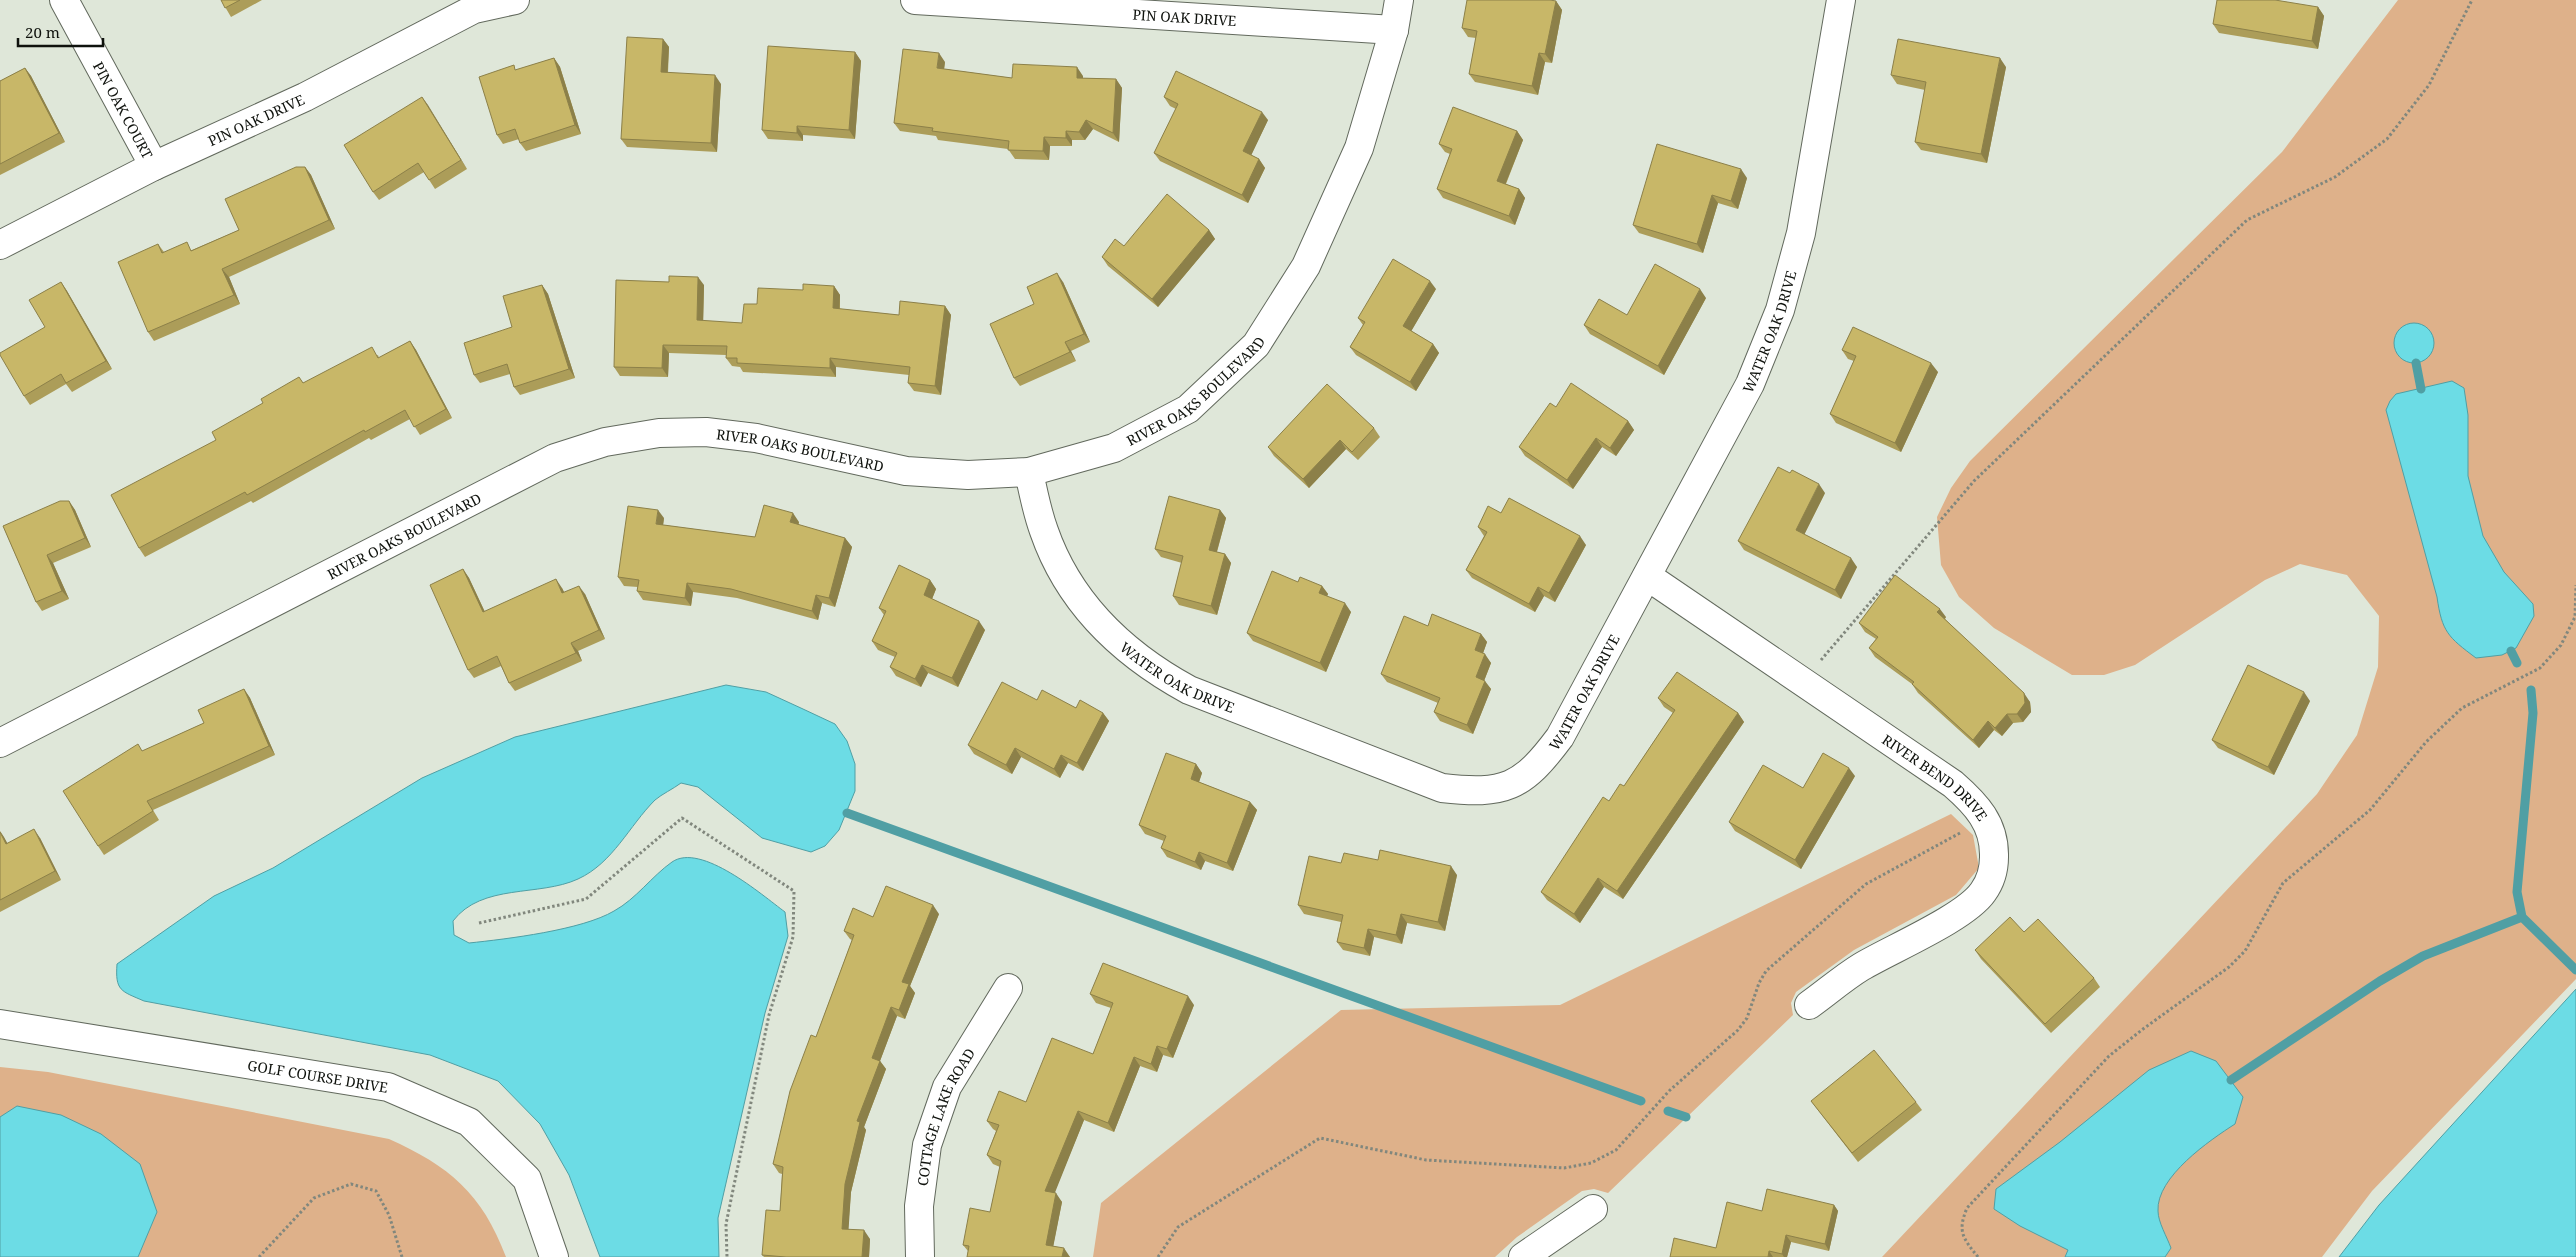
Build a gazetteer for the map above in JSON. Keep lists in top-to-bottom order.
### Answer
{
  "streets": {
    "street": [
      "PIN OAK DRIVE",
      "PIN OAK COURT",
      "WATER OAK DRIVE",
      "RIVER OAKS BOULEVARD",
      "RIVER BEND DRIVE",
      "GOLF COURSE DRIVE",
      "COTTAGE LAKE ROAD"
    ]
  },
  "crossings": [
    ["PIN OAK DRIVE", "PIN OAK COURT"],
    ["PIN OAK DRIVE", "RIVER OAKS BOULEVARD"],
    ["WATER OAK DRIVE", "RIVER OAKS BOULEVARD"],
    ["WATER OAK DRIVE", "RIVER BEND DRIVE"]
  ],
  "scale_bar": "20 m"
}
